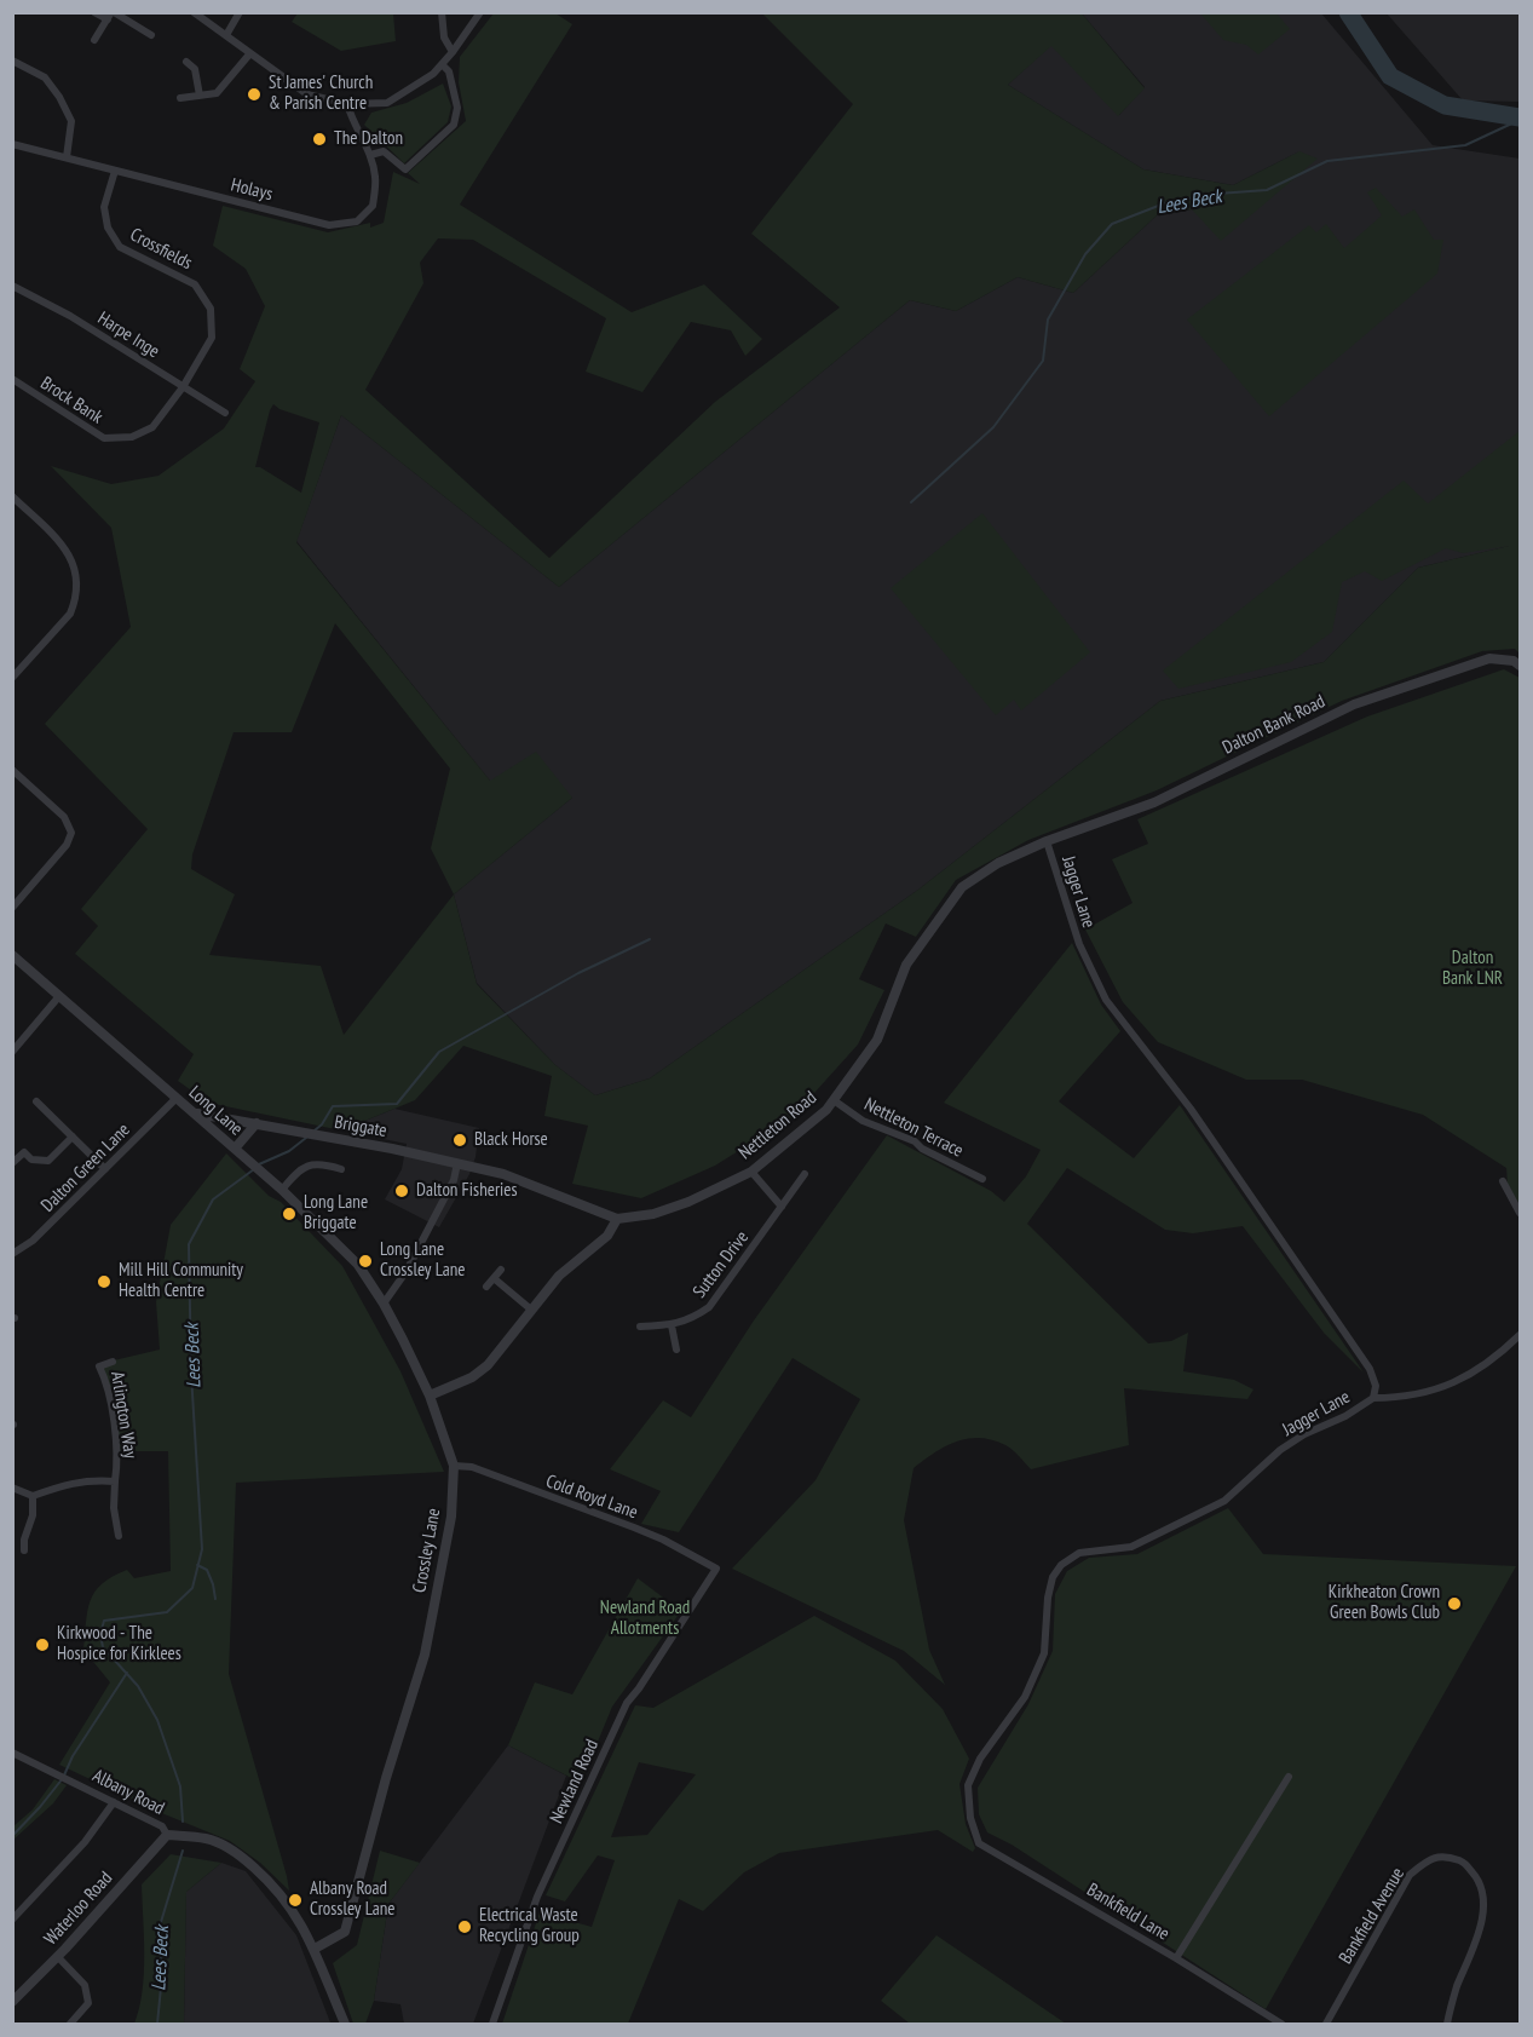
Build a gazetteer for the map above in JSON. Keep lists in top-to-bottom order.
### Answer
{
  "streets": {
    "street": [
      "Holays",
      "Crossfields",
      "Harpe Inge",
      "Brock Bank",
      "Dalton Bank Road",
      "Jagger Lane",
      "Long Lane",
      "Nettleton Road",
      "Briggate",
      "Nettleton Terrace",
      "Dalton Green Lane",
      "Sutton Drive",
      "Arlington Way",
      "Cold Royd Lane",
      "Crossley Lane",
      "Newland Road",
      "Albany Road",
      "Waterloo Road",
      "Bankfield Lane",
      "Bankfield Avenue"
    ]
  },
  "crossings": [
    ["Holays", "Crossfields"],
    ["Crossfields", "Harpe Inge"],
    ["Crossfields", "Brock Bank"],
    ["Harpe Inge", "Brock Bank"],
    ["Dalton Bank Road", "Jagger Lane"],
    ["Dalton Bank Road", "Nettleton Road"],
    ["Jagger Lane", "Nettleton Road"],
    ["Jagger Lane", "Bankfield Lane"],
    ["Long Lane", "Briggate"],
    ["Long Lane", "Dalton Green Lane"],
    ["Long Lane", "Crossley Lane"],
    ["Nettleton Road", "Briggate"],
    ["Nettleton Road", "Nettleton Terrace"],
    ["Cold Royd Lane", "Crossley Lane"],
    ["Cold Royd Lane", "Newland Road"],
    ["Crossley Lane", "Albany Road"],
    ["Albany Road", "Waterloo Road"]
  ],
  "water": ["Lees Beck"],
  "parks": ["Dalton Bank LNR", "Newland Road Allotments"],
  "places": [
    "St James' Church & Parish Centre",
    "The Dalton",
    "Black Horse",
    "Dalton Fisheries",
    "Long Lane Briggate",
    "Long Lane Crossley Lane",
    "Mill Hill Community Health Centre",
    "Kirkheaton Crown Green Bowls Club",
    "Kirkwood - The Hospice for Kirklees",
    "Albany Road Crossley Lane",
    "Electrical Waste Recycling Group"
  ]
}
